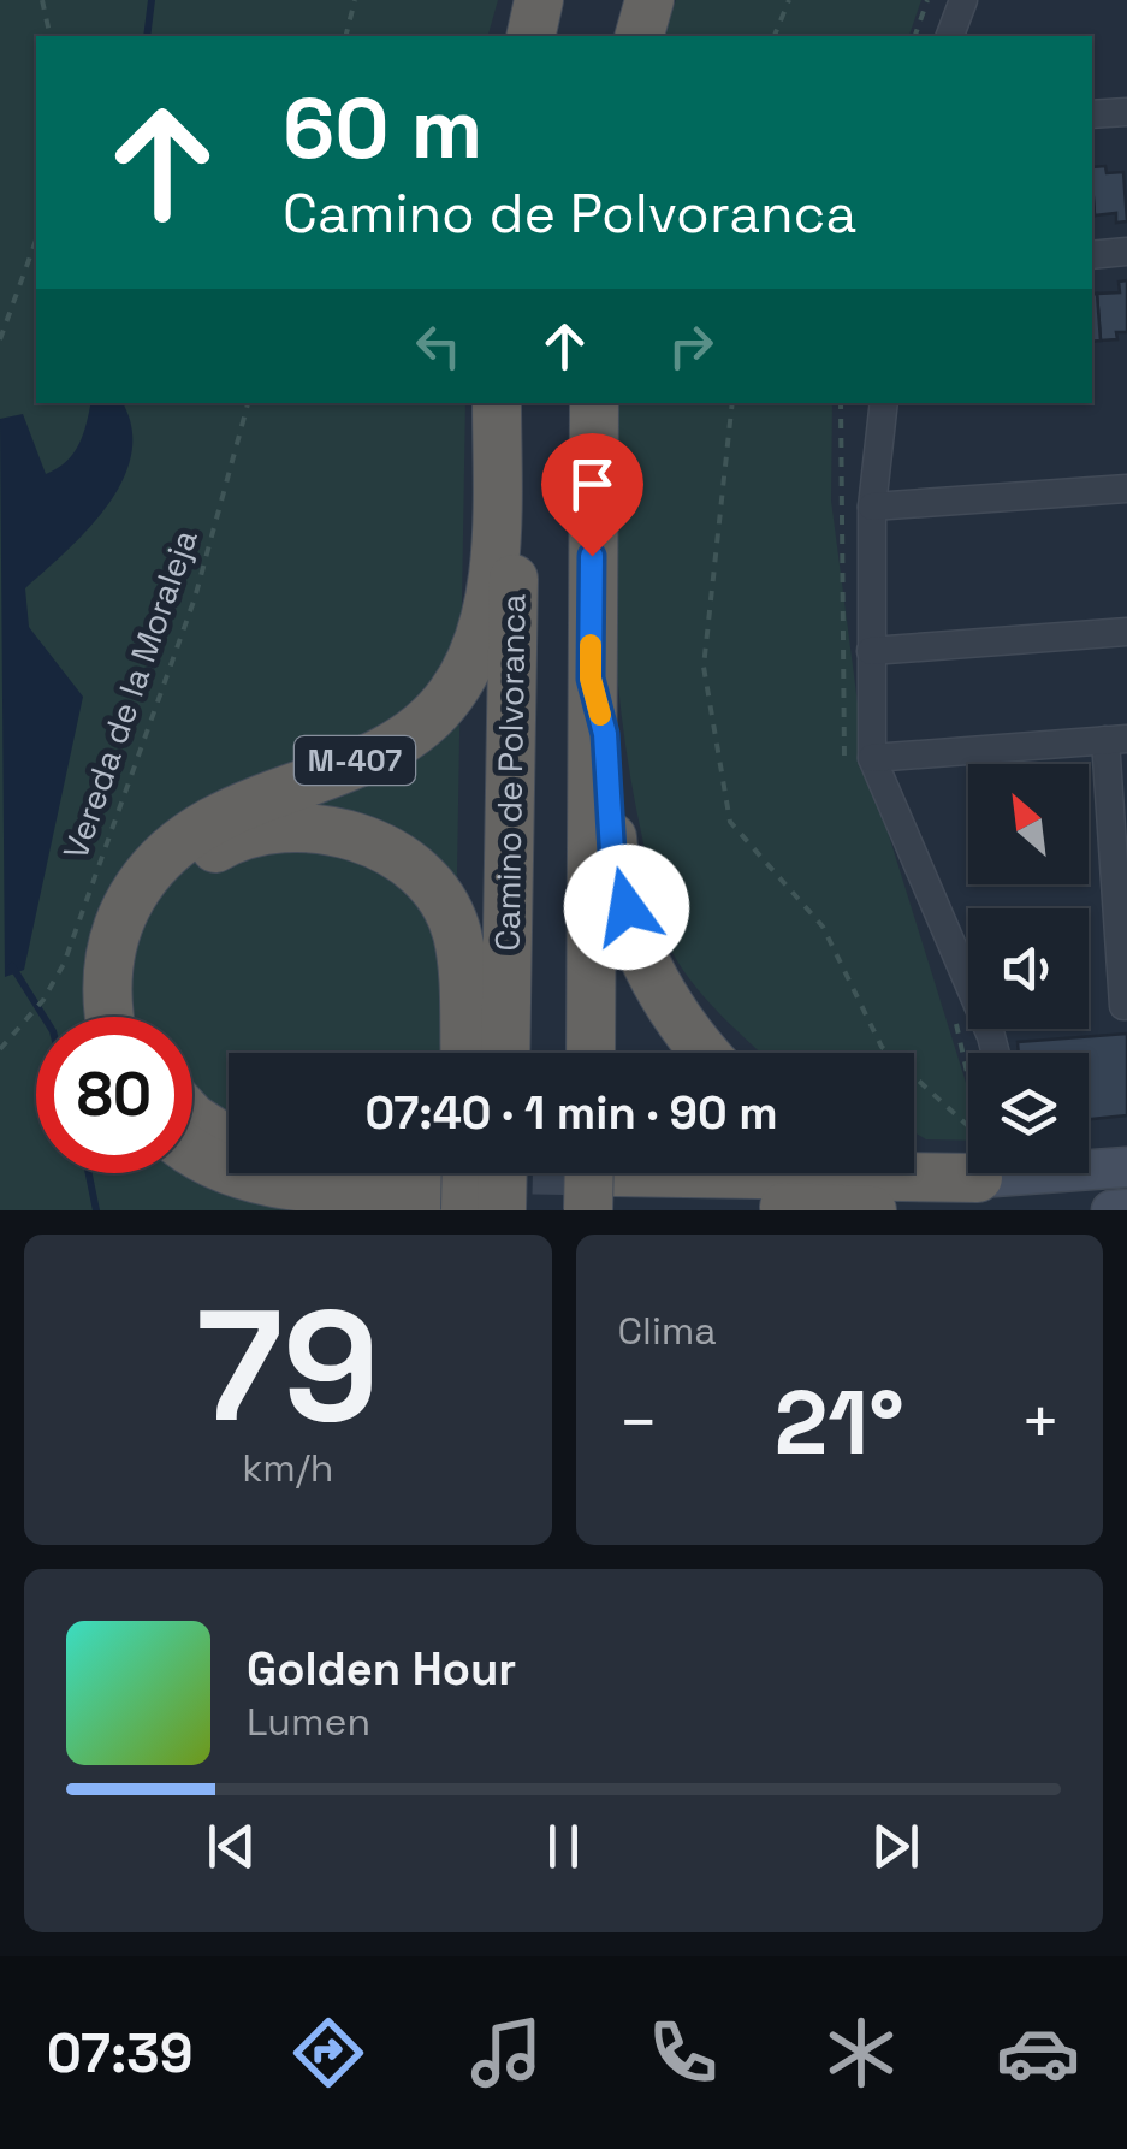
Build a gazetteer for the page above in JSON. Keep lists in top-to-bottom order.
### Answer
{
  "streets": {
    "highway": ["M-407", "Camino de Polvoranca"],
    "path": ["Vereda de la Moraleja"]
  },
  "north": "top left",
  "page": {
    "turn": ["60 m", "Camino de Polvoranca"],
    "limit": "80",
    "trip": "07:40 · 1 min · 90 m",
    "tile": [
      ["79", "km/h"],
      "Clima"
    ],
    "heat": ["−", "21°", "+"],
    "song": ["Golden Hour", "Lumen"],
    "tabs": "07:39"
  }
}
